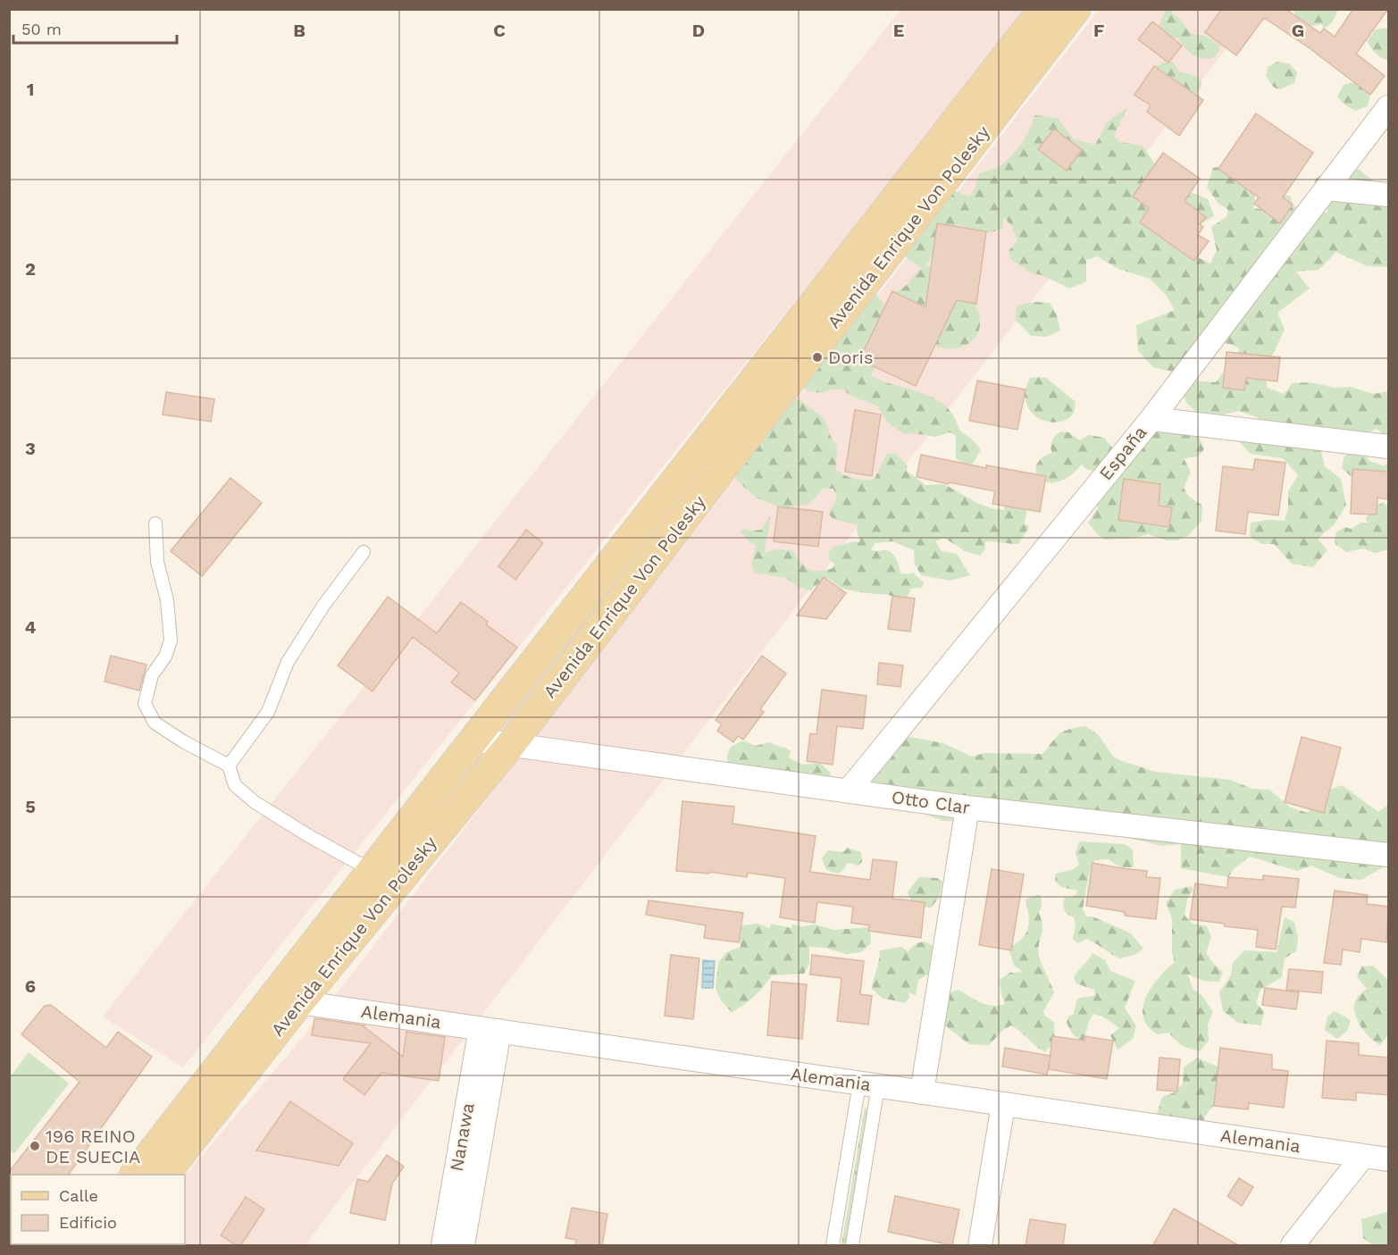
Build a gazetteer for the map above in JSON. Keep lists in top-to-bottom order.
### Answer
{
  "streets": {
    "main road": ["Avenida Enrique Von Polesky"],
    "street": [
      "España",
      "Otto Clar",
      "Alemania",
      "Nanawa"
    ]
  },
  "crossings": [
    ["Avenida Enrique Von Polesky", "Otto Clar"],
    ["Avenida Enrique Von Polesky", "Alemania"],
    ["España", "Otto Clar"],
    ["Alemania", "Nanawa"]
  ],
  "places": ["Doris", "196 REINO DE SUECIA"],
  "legend": ["Calle", "Edificio"],
  "scale_bar": "50 m",
  "grid": {
    "columns": [
      "B",
      "C",
      "D",
      "E",
      "F",
      "G"
    ],
    "rows": [
      "1",
      "2",
      "3",
      "4",
      "5",
      "6"
    ]
  }
}
